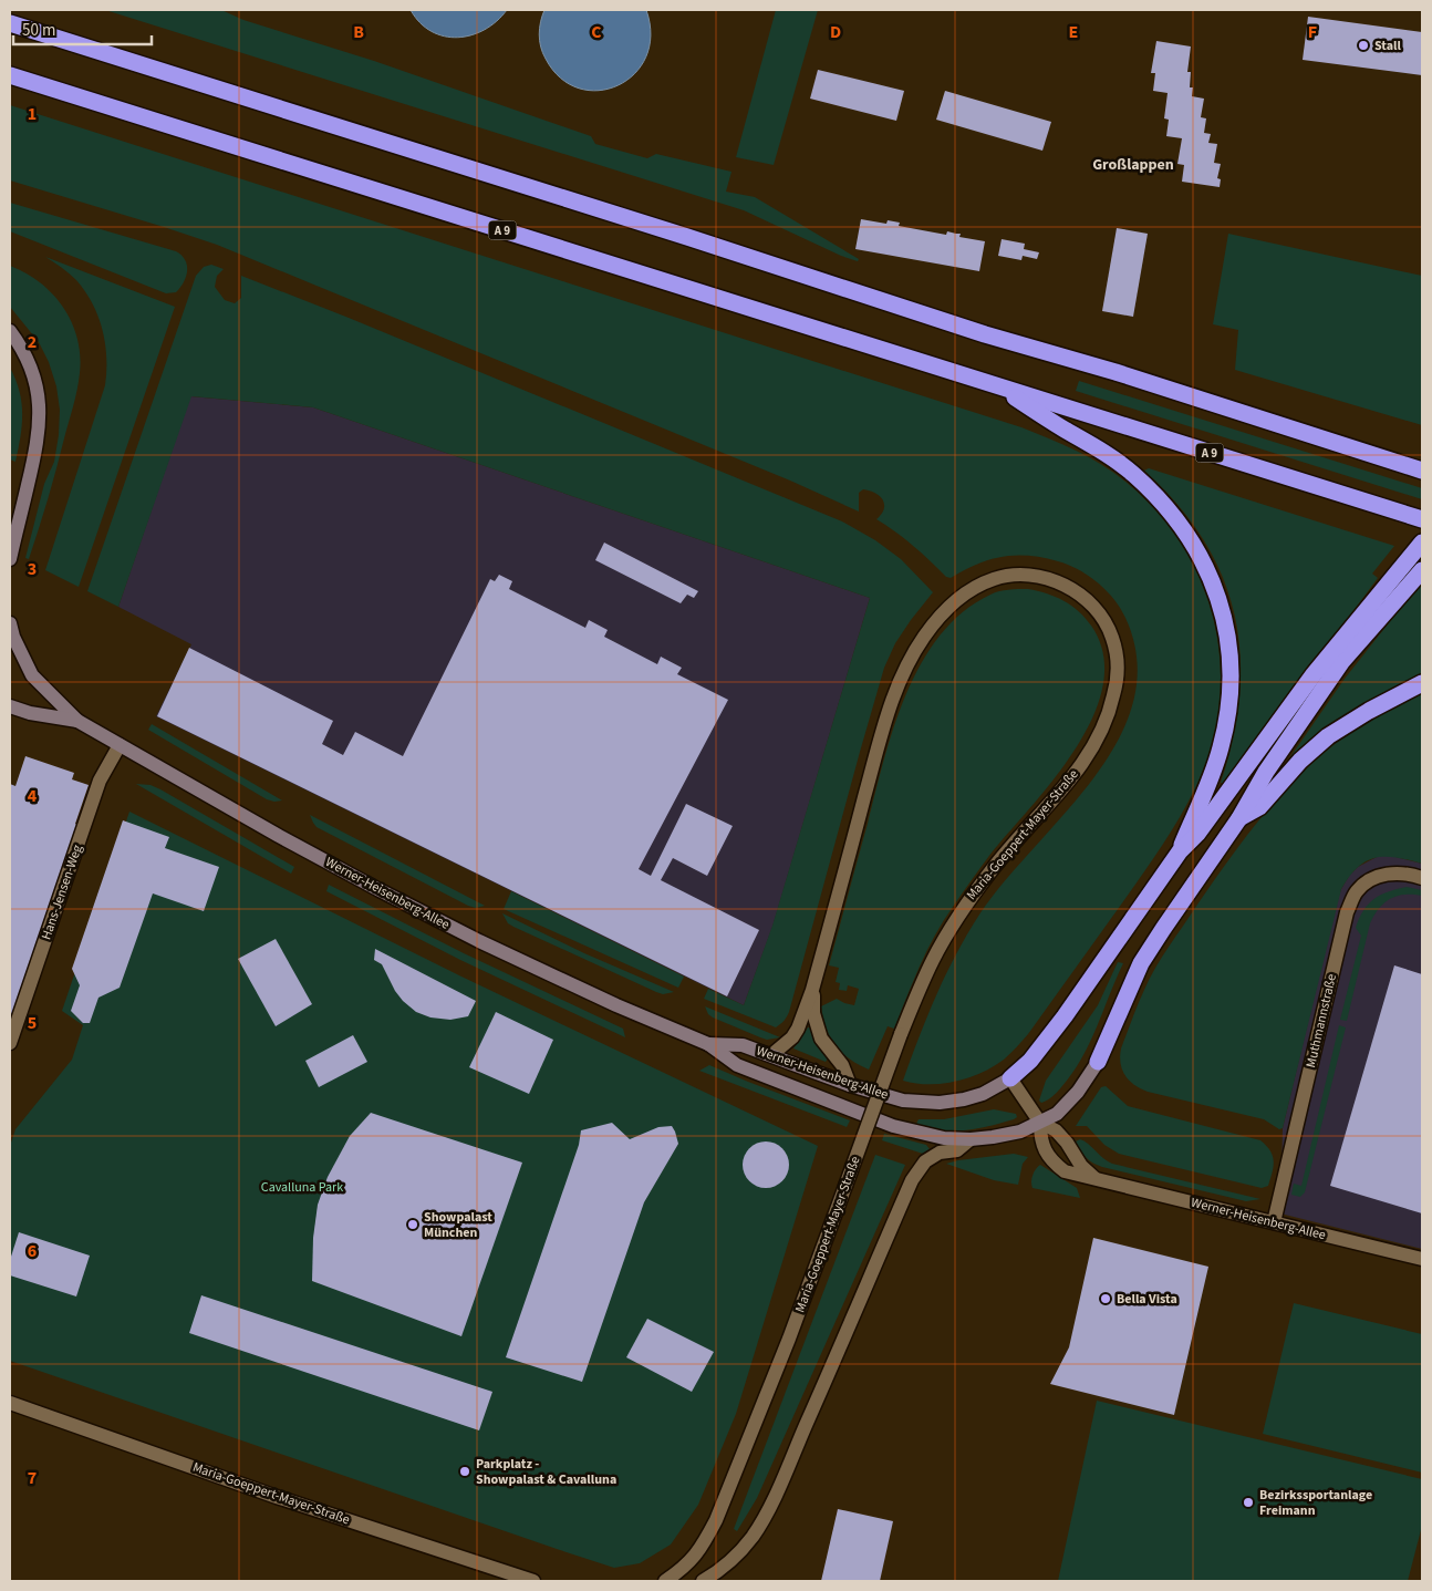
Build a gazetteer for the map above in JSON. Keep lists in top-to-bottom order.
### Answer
{
  "streets": {
    "highway": ["A 9"],
    "street": [
      "Maria-Goeppert-Mayer-Straße",
      "Hans-Jensen-Weg",
      "Werner-Heisenberg-Allee",
      "Muthmannstraße"
    ]
  },
  "crossings": [
    ["Maria-Goeppert-Mayer-Straße", "Werner-Heisenberg-Allee"],
    ["Hans-Jensen-Weg", "Werner-Heisenberg-Allee"],
    ["Werner-Heisenberg-Allee", "Muthmannstraße"]
  ],
  "districts": ["Großlappen"],
  "parks": ["Cavalluna Park"],
  "places": [
    "Stall",
    "Showpalast München",
    "Bella Vista",
    "Parkplatz - Showpalast & Cavalluna",
    "Bezirkssportanlage Freimann"
  ],
  "scale_bar": "50 m",
  "grid": {
    "columns": [
      "B",
      "C",
      "D",
      "E",
      "F"
    ],
    "rows": [
      "1",
      "2",
      "3",
      "4",
      "5",
      "6",
      "7"
    ]
  }
}
